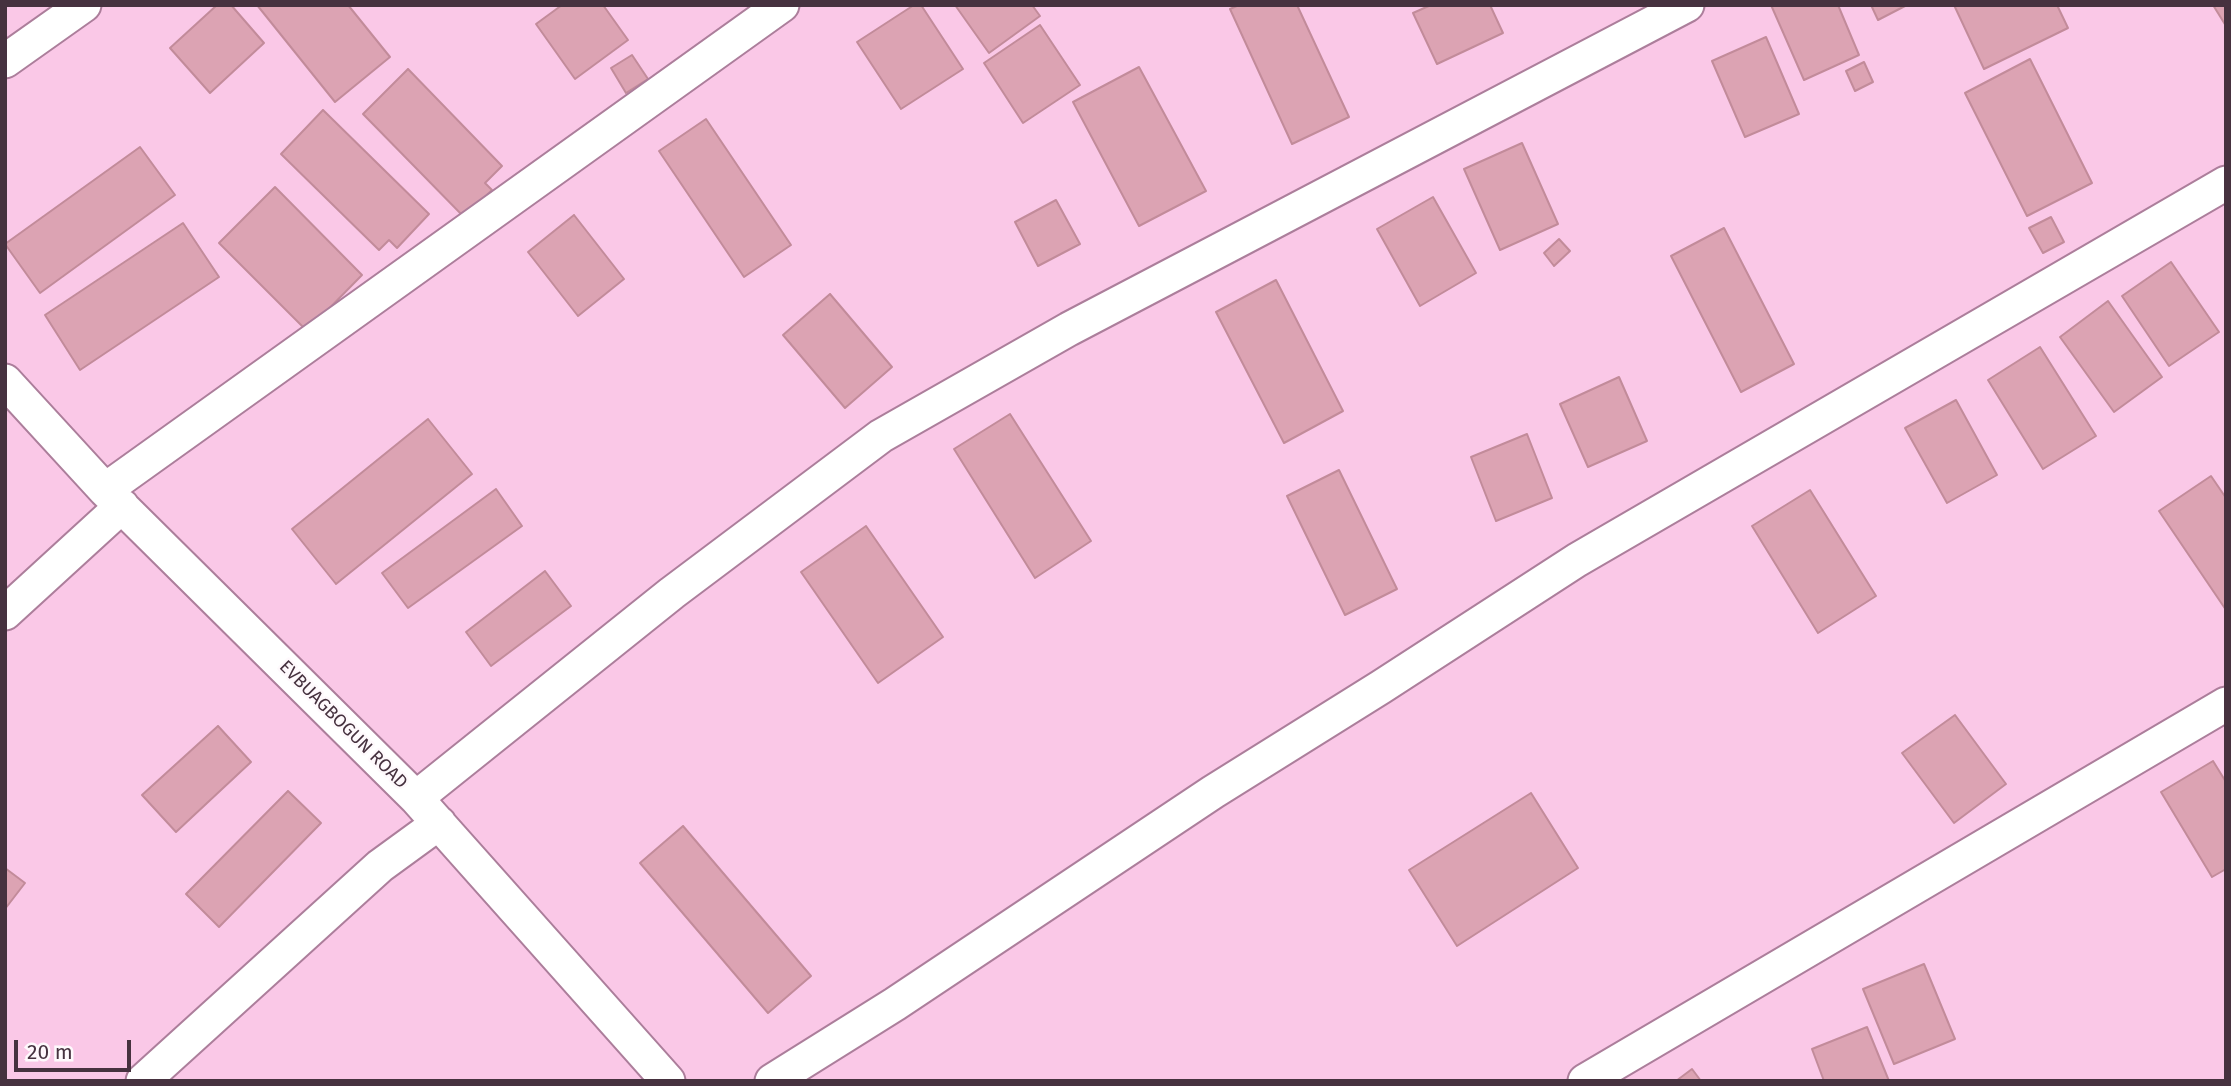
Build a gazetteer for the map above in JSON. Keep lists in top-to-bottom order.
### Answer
{
  "streets": {
    "street": ["EVBUAGBOGUN ROAD"]
  },
  "scale_bar": "20 m"
}
